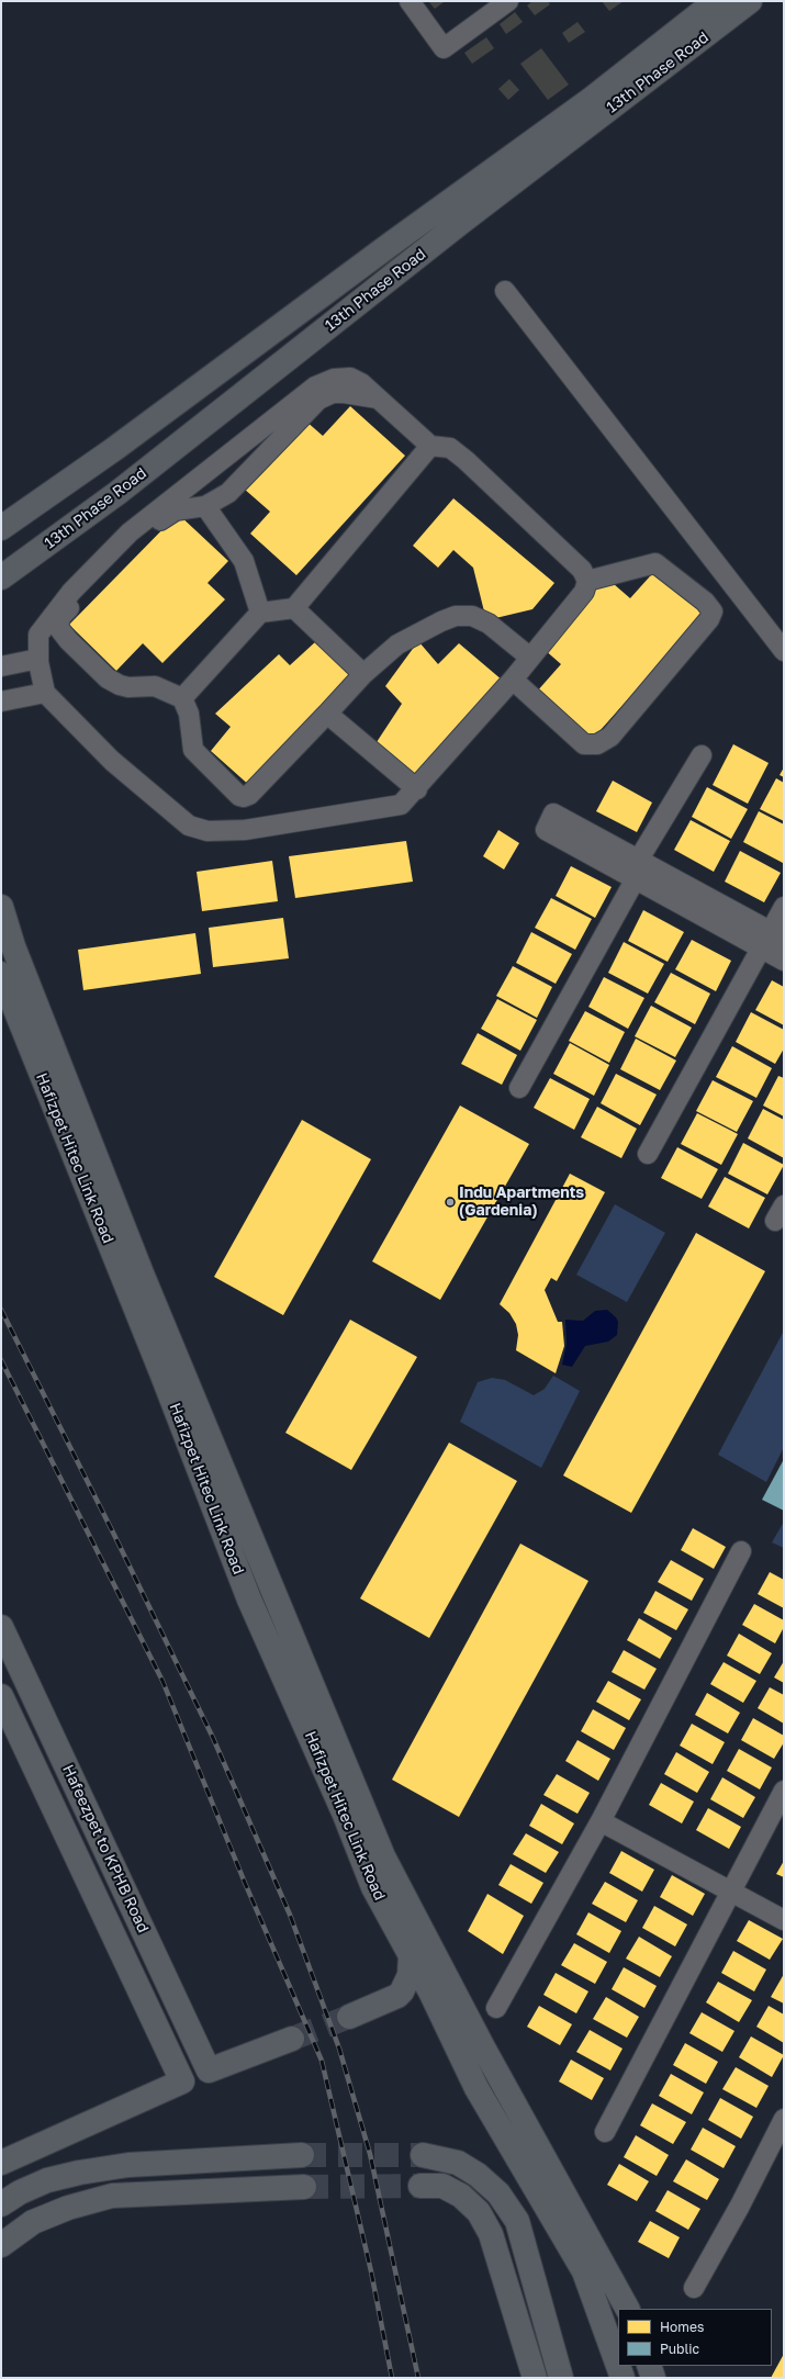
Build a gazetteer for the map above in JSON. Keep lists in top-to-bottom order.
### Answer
{
  "streets": {
    "main road": ["13th Phase Road", "Hafizpet Hitec Link Road", "Hafeezpet to KPHB Road"]
  },
  "places": ["Indu Apartments (Gardenia)"],
  "legend": ["Homes", "Public"]
}
